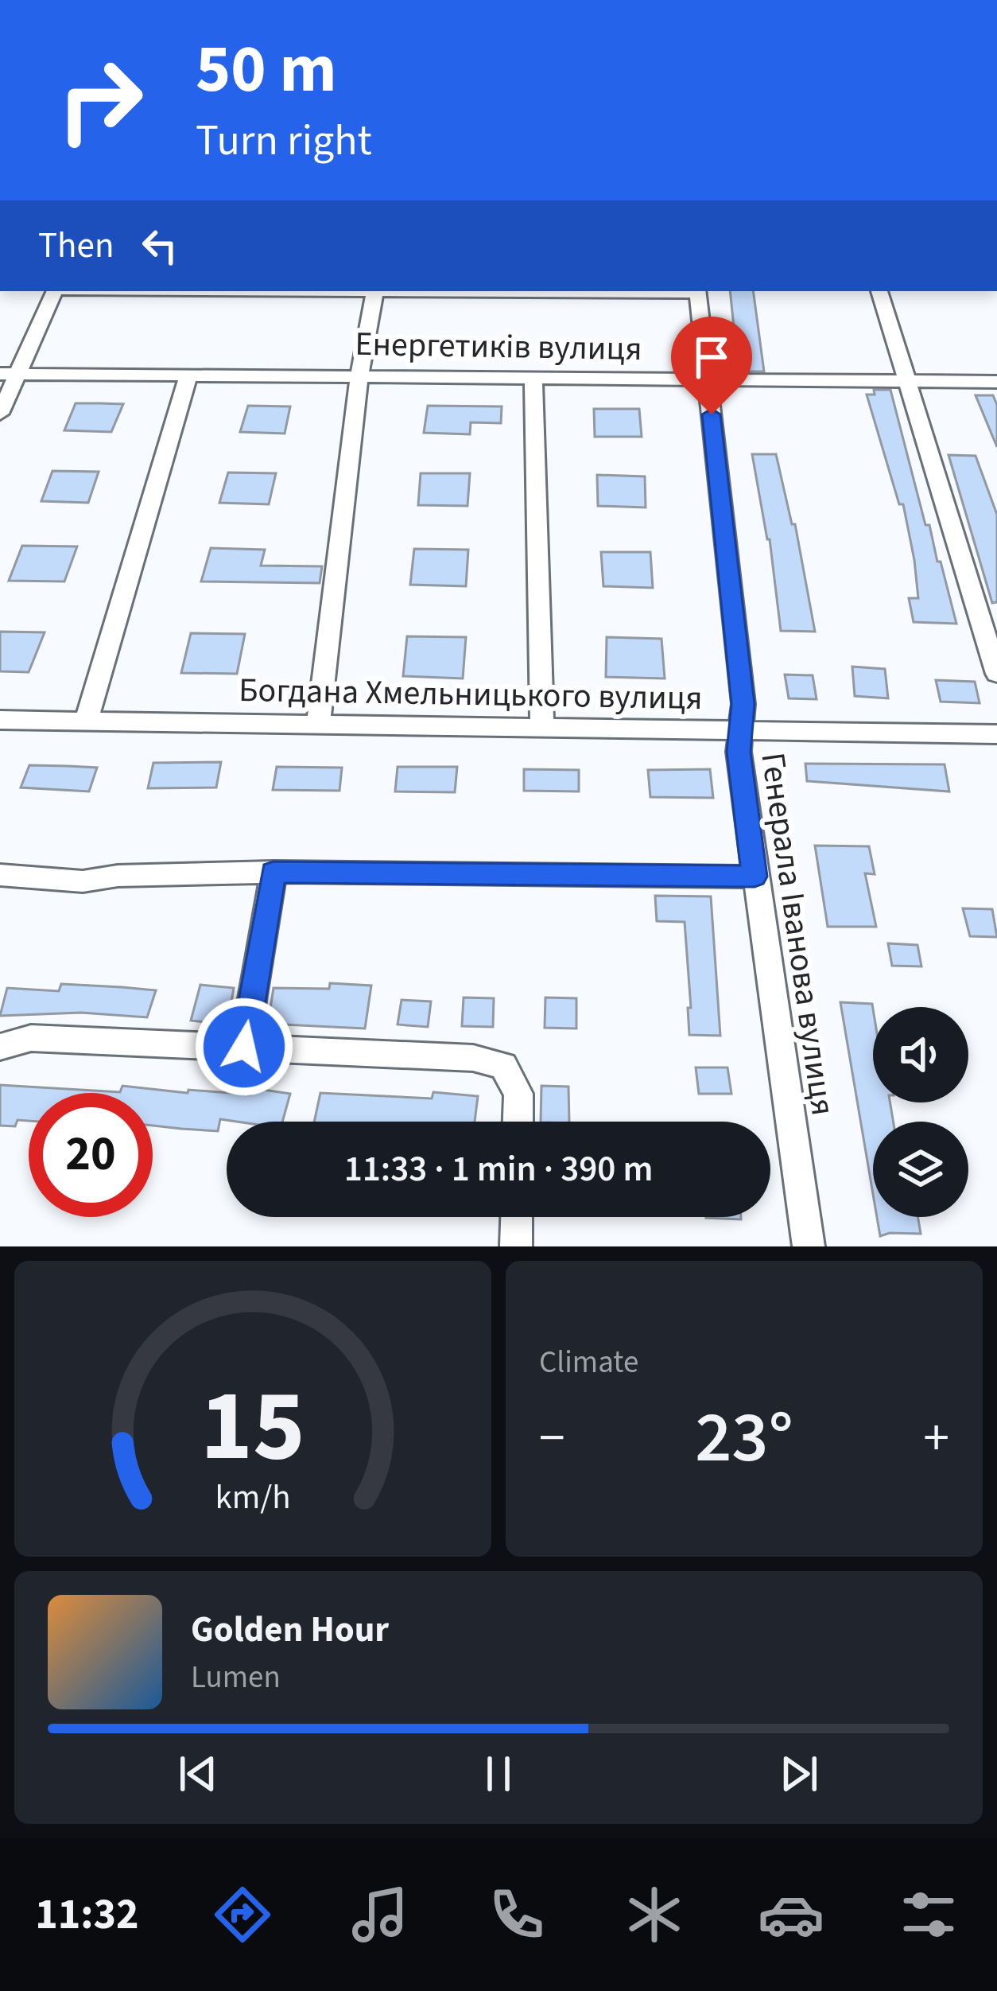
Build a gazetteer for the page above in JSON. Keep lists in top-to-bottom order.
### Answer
{
  "streets": {
    "street": ["Енергетиків вулиця", "Богдана Хмельницького вулиця", "Генерала Іванова вулиця"]
  },
  "crossings": [
    ["Енергетиків вулиця", "Генерала Іванова вулиця"],
    ["Богдана Хмельницького вулиця", "Генерала Іванова вулиця"]
  ],
  "page": {
    "turn": ["50 m", "Turn right"],
    "then": "Then",
    "limit": "20",
    "trip": "11:33 · 1 min · 390 m",
    "tile": "Climate",
    "heat": ["−", "23°", "+"],
    "song": ["Golden Hour", "Lumen"],
    "tabs": "11:32",
    "gauge": ["15", "km/h"]
  }
}
